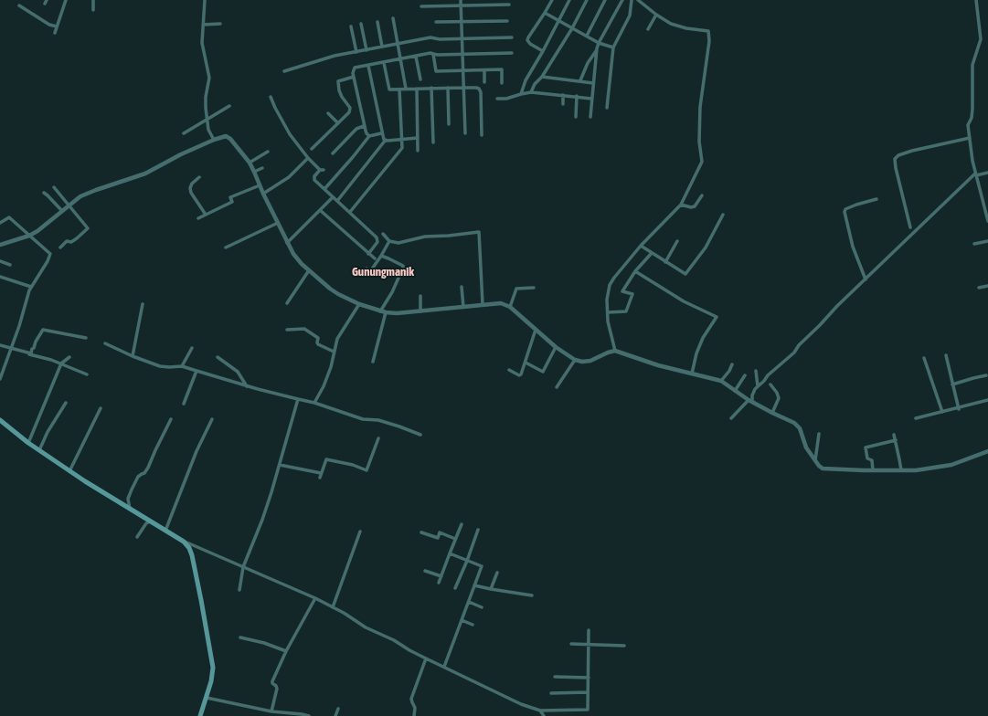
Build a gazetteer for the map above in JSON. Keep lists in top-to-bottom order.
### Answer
{
  "districts": ["Gunungmanik"]
}
